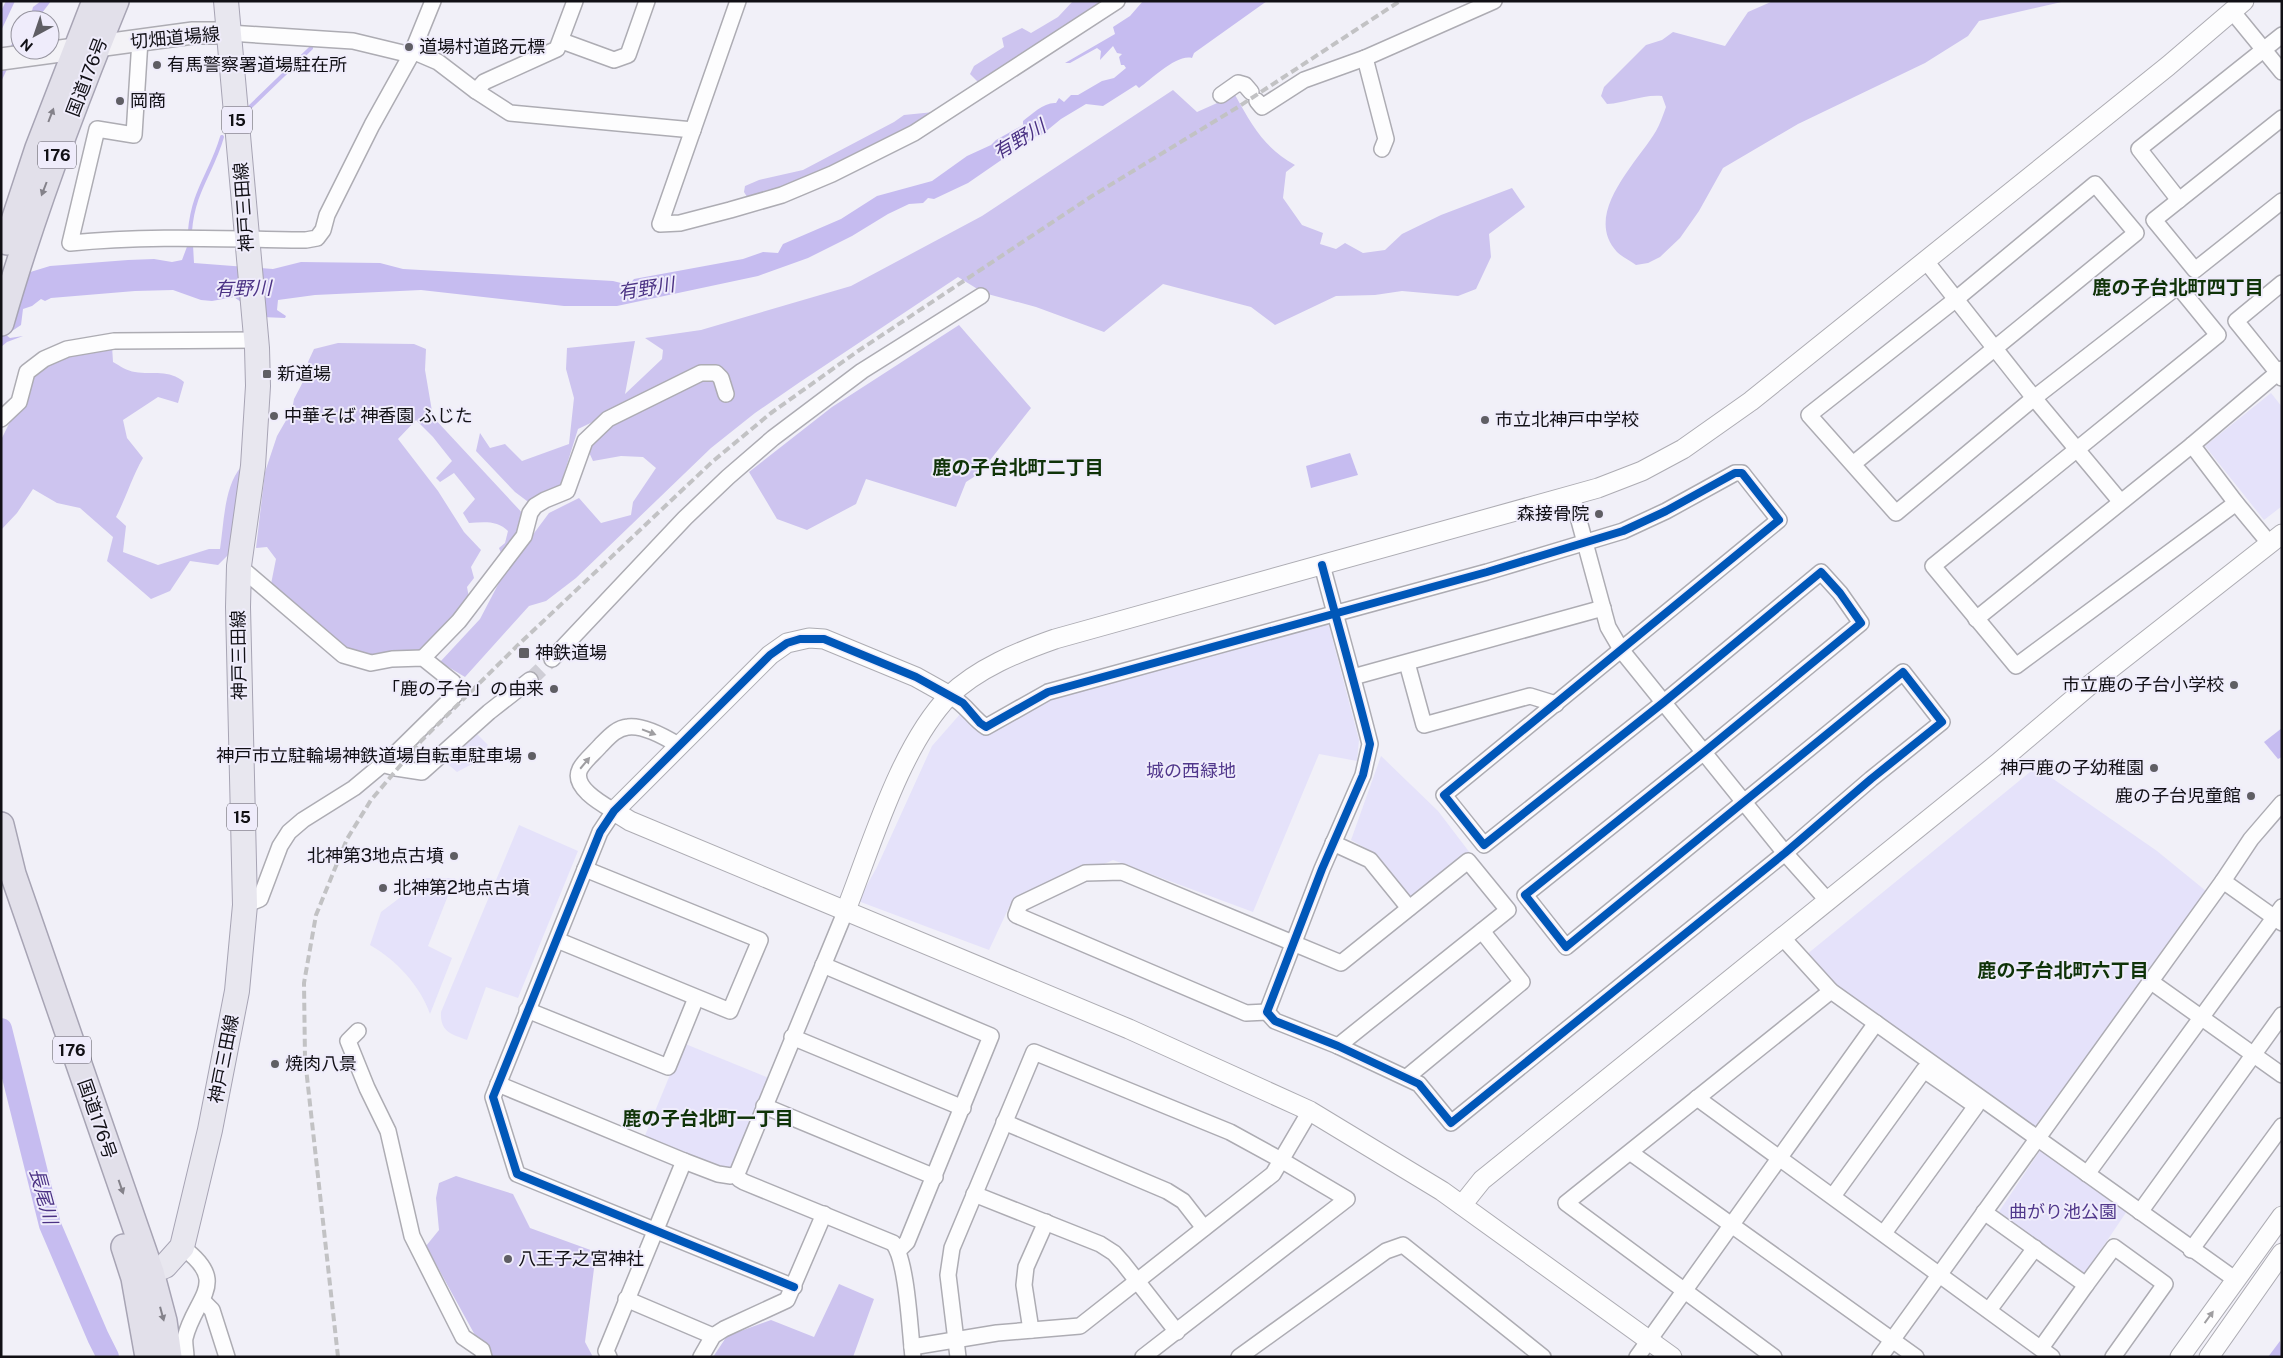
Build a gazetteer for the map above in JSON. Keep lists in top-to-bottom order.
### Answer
{
  "streets": {
    "highway": ["国道176号", "176"],
    "main road": ["切畑道場線", "15", "神戸三田線"]
  },
  "crossings": [
    ["切畑道場線", "国道176号"],
    ["切畑道場線", "神戸三田線"],
    ["国道176号", "神戸三田線"]
  ],
  "districts": [
    "鹿の子台北町四丁目",
    "鹿の子台北町二丁目",
    "鹿の子台北町六丁目",
    "鹿の子台北町一丁目"
  ],
  "water": ["有野川", "長尾川"],
  "parks": ["城の西緑地", "曲がり池公園"],
  "places": {
    "other": [
      "道場村道路元標",
      "有馬警察署道場駐在所",
      "岡商",
      "中華そば 神香園 ふじた",
      "市立北神戸中学校",
      "森接骨院",
      "市立鹿の子台小学校",
      "「鹿の子台」の由来",
      "神戸市立駐輪場神鉄道場自転車駐車場",
      "神戸鹿の子幼稚園",
      "鹿の子台児童館",
      "北神第3地点古墳",
      "北神第2地点古墳",
      "焼肉八景",
      "八王子之宮神社"
    ],
    "transit": ["新道場", "神鉄道場"]
  },
  "north": "bottom left"
}
